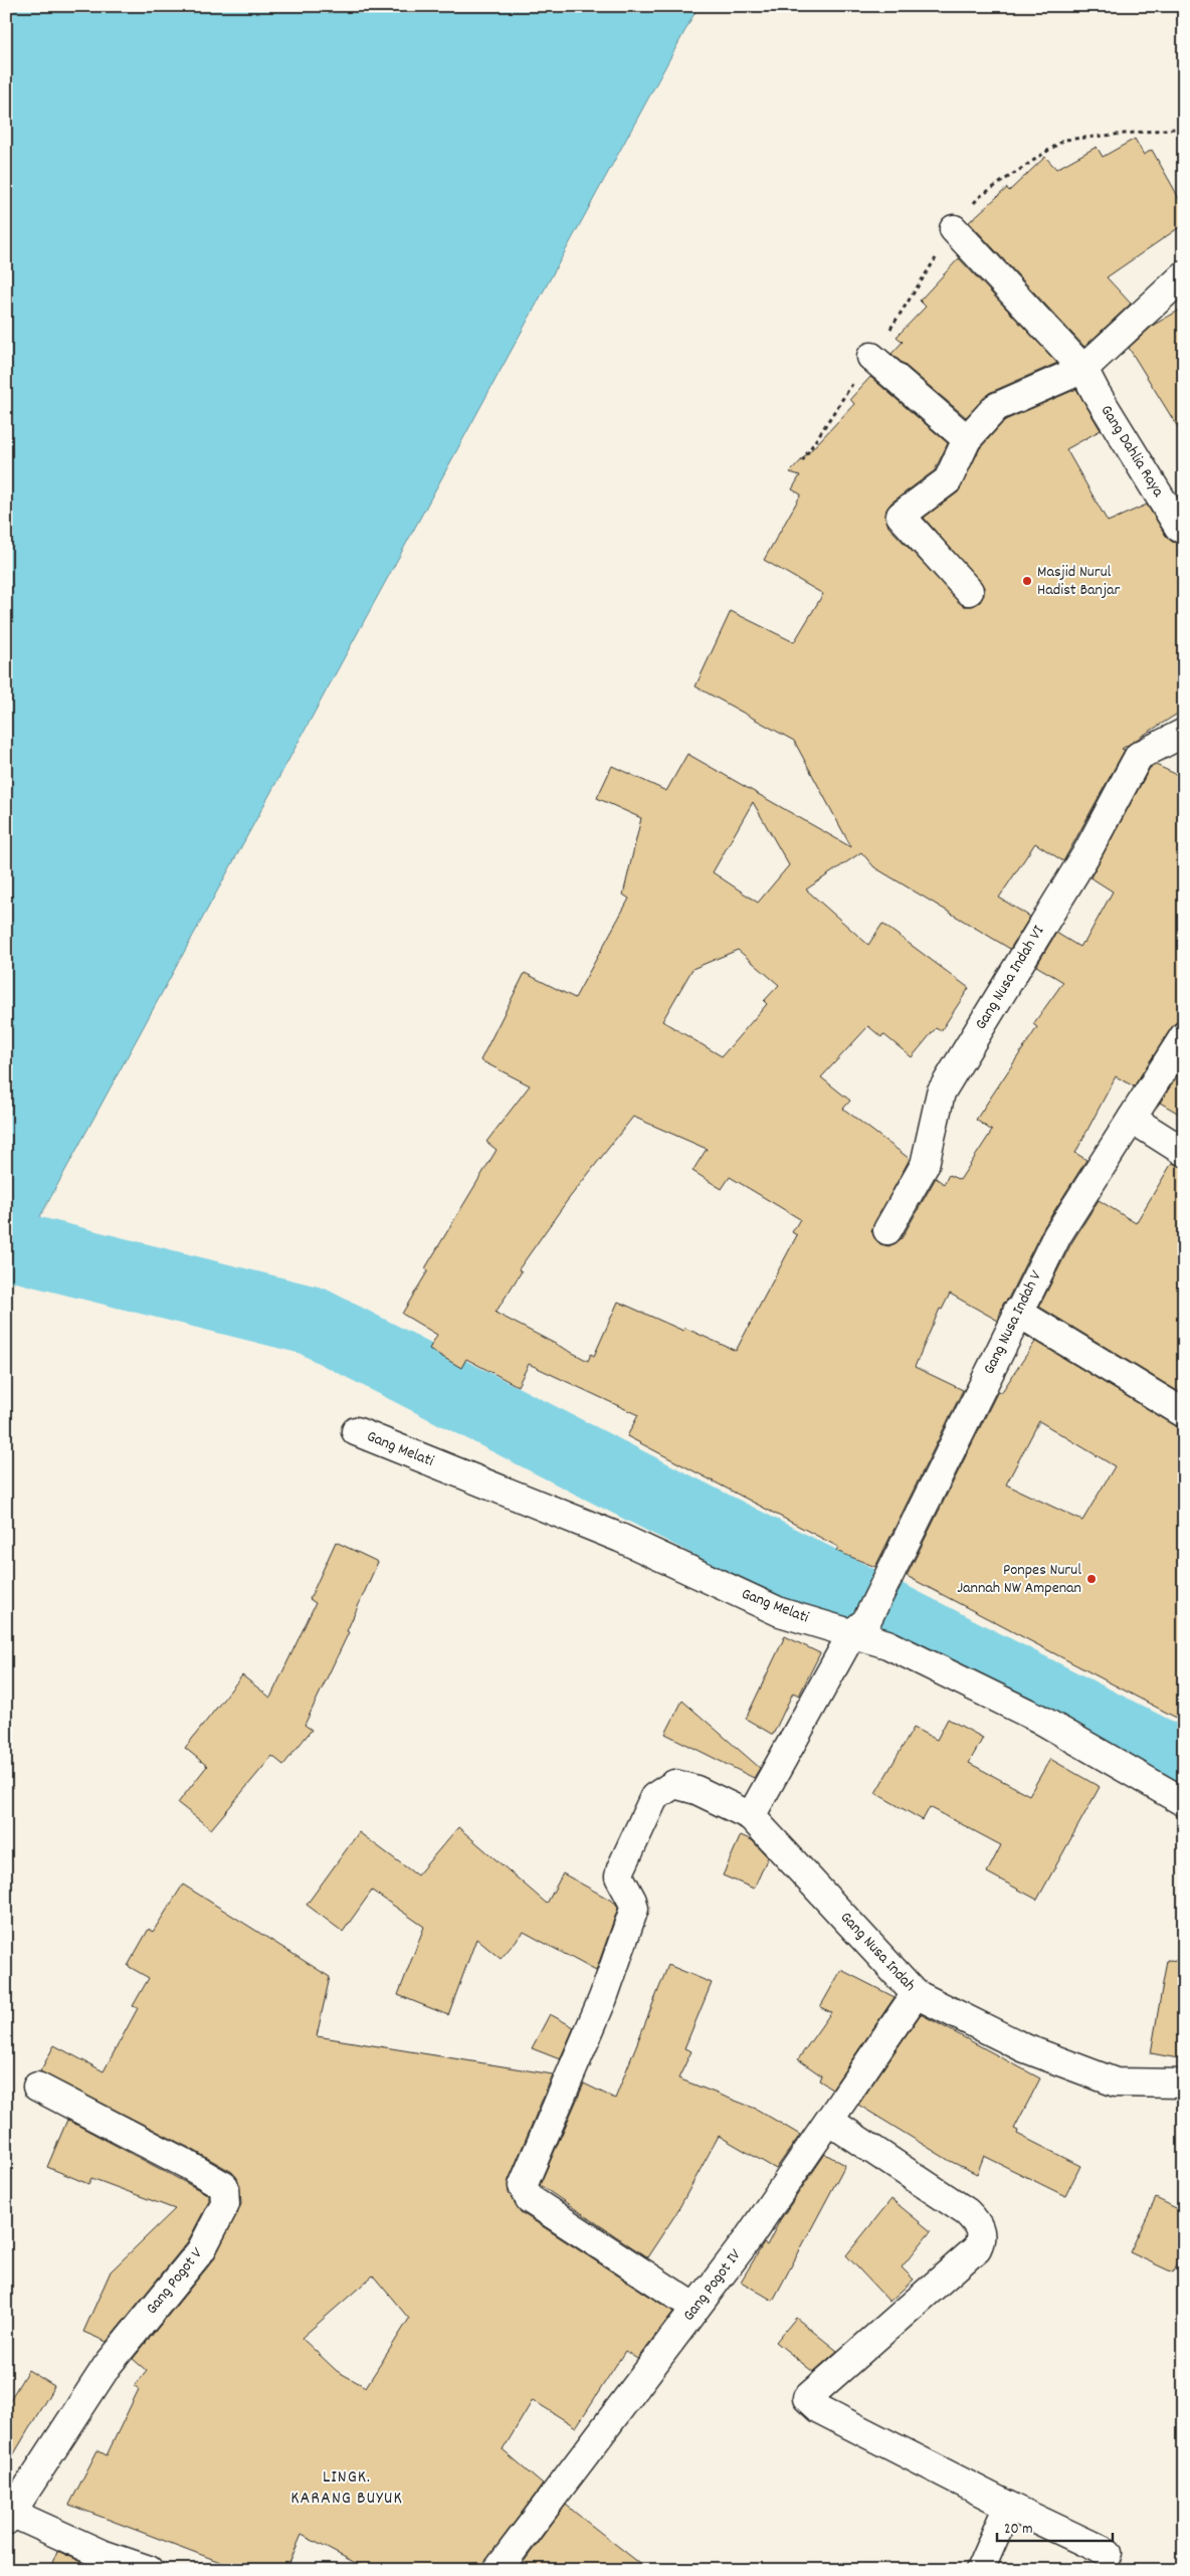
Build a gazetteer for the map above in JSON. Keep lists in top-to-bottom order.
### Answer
{
  "streets": {
    "street": [
      "Gang Dahlia Raya",
      "Gang Nusa Indah VI",
      "Gang Nusa Indah V",
      "Gang Melati",
      "Gang Nusa Indah",
      "Gang Pogot V",
      "Gang Pogot IV"
    ]
  },
  "crossings": [
    ["Gang Nusa Indah V", "Gang Melati"],
    ["Gang Nusa Indah V", "Gang Nusa Indah"],
    ["Gang Nusa Indah", "Gang Pogot IV"]
  ],
  "districts": ["LINGK. KARANG BUYUK"],
  "places": ["Masjid Nurul Hadist Banjar", "Ponpes Nurul Jannah NW Ampenan"],
  "scale_bar": "20 m"
}
